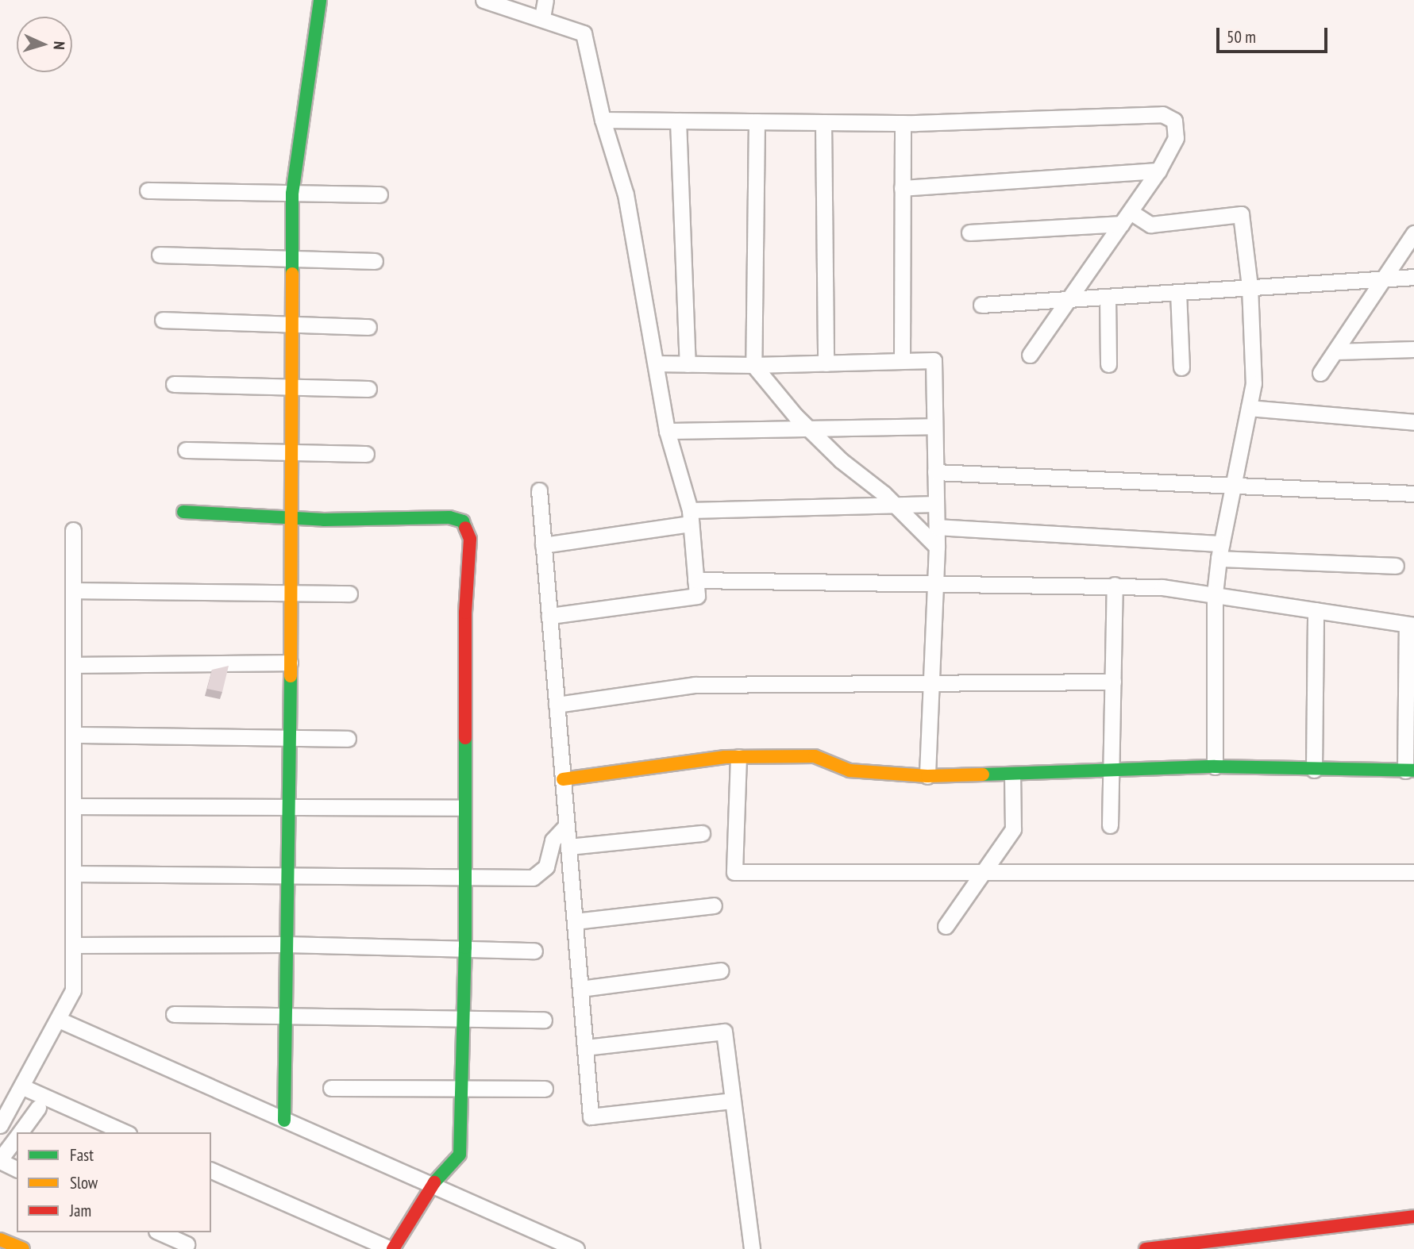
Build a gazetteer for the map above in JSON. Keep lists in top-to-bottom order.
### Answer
{
  "legend": ["Fast", "Slow", "Jam"],
  "scale_bar": "50 m",
  "north": "right"
}
